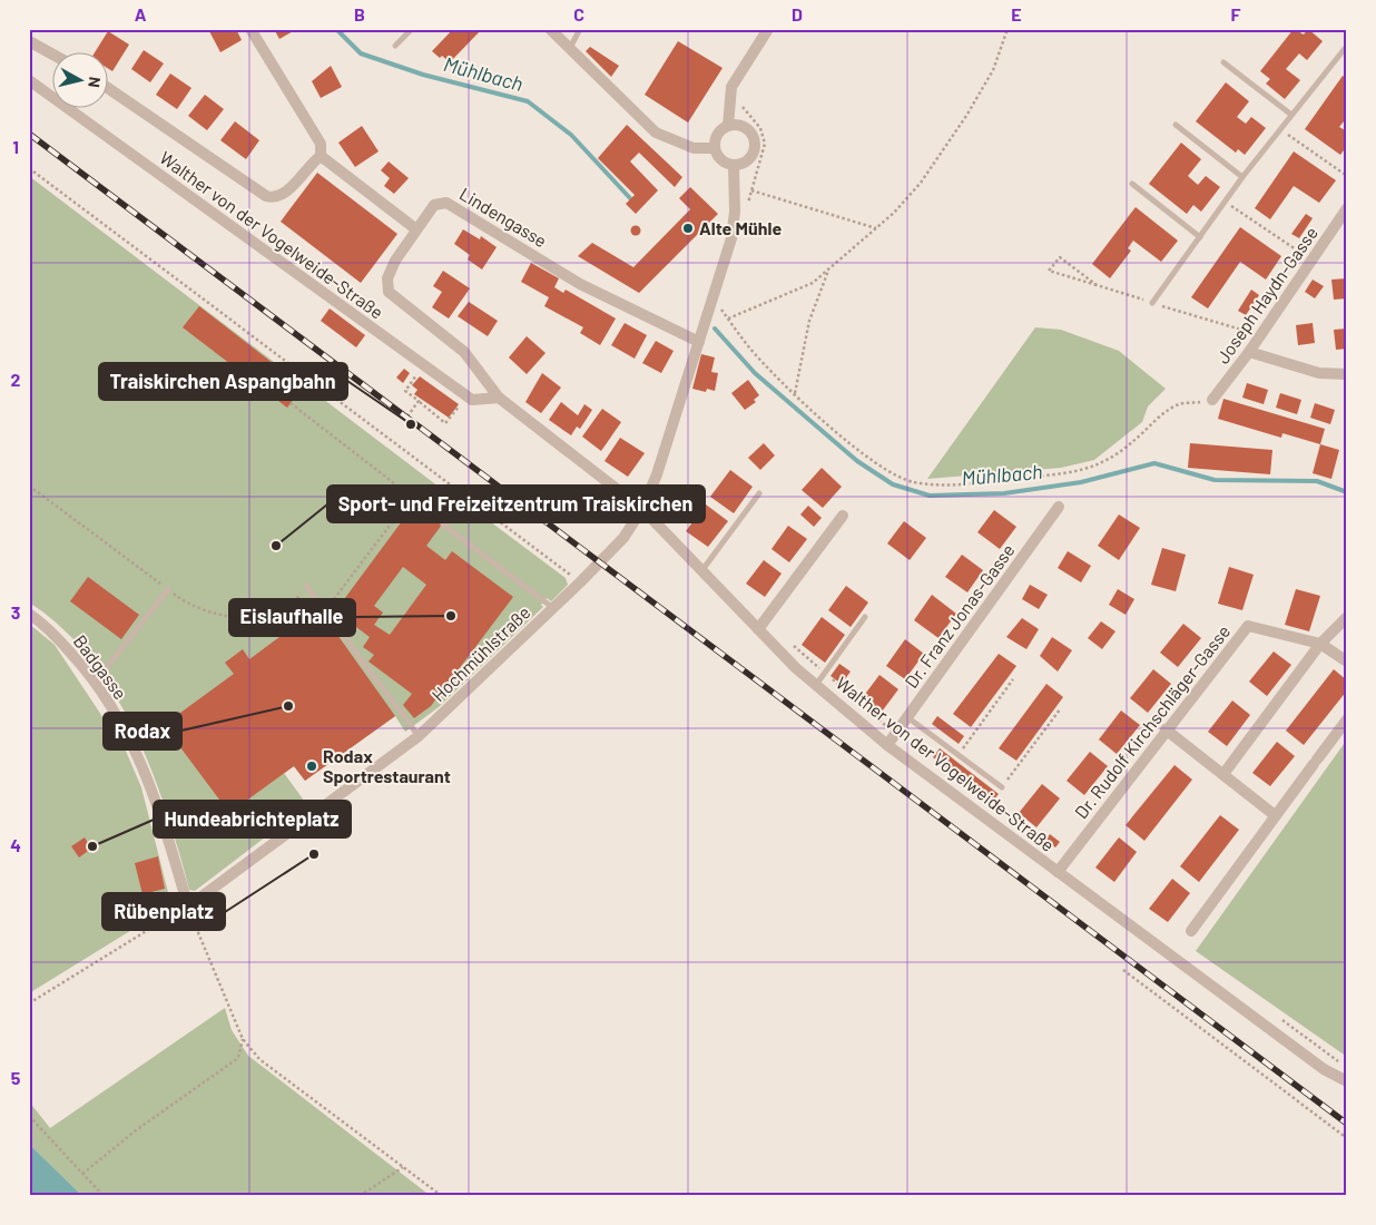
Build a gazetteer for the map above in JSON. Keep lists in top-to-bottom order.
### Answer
{
  "streets": {
    "street": [
      "Lindengasse",
      "Walther von der Vogelweide-Straße",
      "Joseph Haydn-Gasse",
      "Dr. Franz Jonas-Gasse",
      "Hochmühlstraße",
      "Badgasse",
      "Dr. Rudolf Kirchschläger-Gasse"
    ]
  },
  "crossings": [
    ["Lindengasse", "Walther von der Vogelweide-Straße"],
    ["Lindengasse", "Hochmühlstraße"],
    ["Walther von der Vogelweide-Straße", "Dr. Franz Jonas-Gasse"],
    ["Walther von der Vogelweide-Straße", "Hochmühlstraße"],
    ["Walther von der Vogelweide-Straße", "Dr. Rudolf Kirchschläger-Gasse"],
    ["Hochmühlstraße", "Badgasse"]
  ],
  "water": ["Mühlbach"],
  "places": [
    "Alte Mühle",
    "Traiskirchen Aspangbahn",
    "Sport- und Freizeitzentrum Traiskirchen",
    "Eislaufhalle",
    "Rodax",
    "Rodax Sportrestaurant",
    "Hundeabrichteplatz",
    "Rübenplatz"
  ],
  "north": "right",
  "grid": {
    "columns": [
      "A",
      "B",
      "C",
      "D",
      "E",
      "F"
    ],
    "rows": [
      "1",
      "2",
      "3",
      "4",
      "5"
    ]
  }
}
